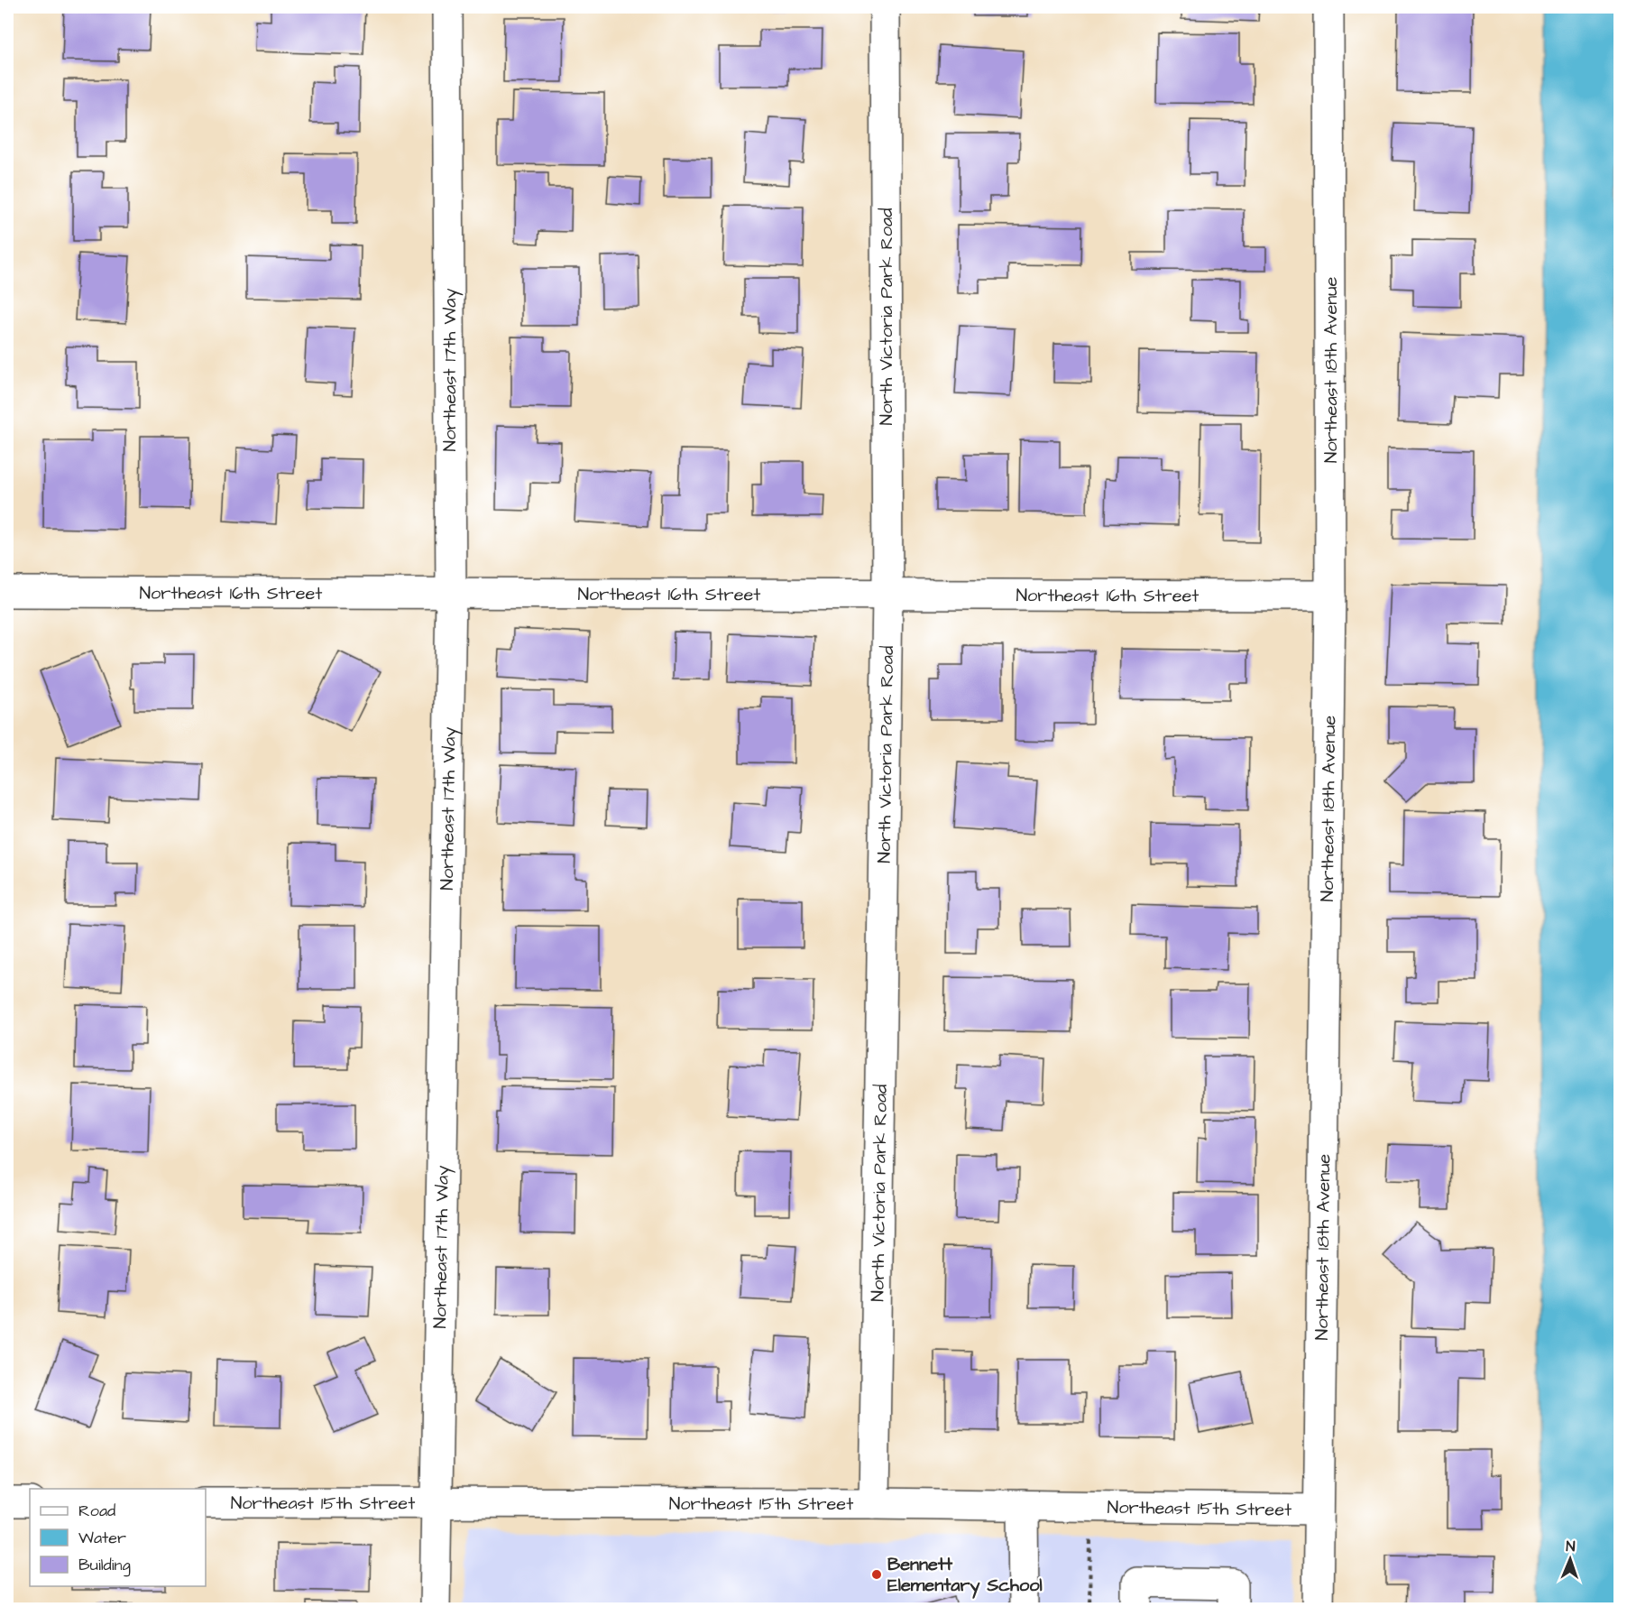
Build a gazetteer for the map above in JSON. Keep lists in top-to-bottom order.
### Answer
{
  "streets": {
    "street": [
      "North Victoria Park Road",
      "Northeast 17th Way",
      "Northeast 18th Avenue",
      "Northeast 16th Street",
      "Northeast 15th Street"
    ]
  },
  "crossings": [
    ["North Victoria Park Road", "Northeast 16th Street"],
    ["North Victoria Park Road", "Northeast 15th Street"],
    ["Northeast 17th Way", "Northeast 16th Street"],
    ["Northeast 17th Way", "Northeast 15th Street"],
    ["Northeast 18th Avenue", "Northeast 16th Street"],
    ["Northeast 18th Avenue", "Northeast 15th Street"]
  ],
  "places": ["Bennett Elementary School"],
  "legend": ["Road", "Water", "Building"],
  "north": "top"
}
